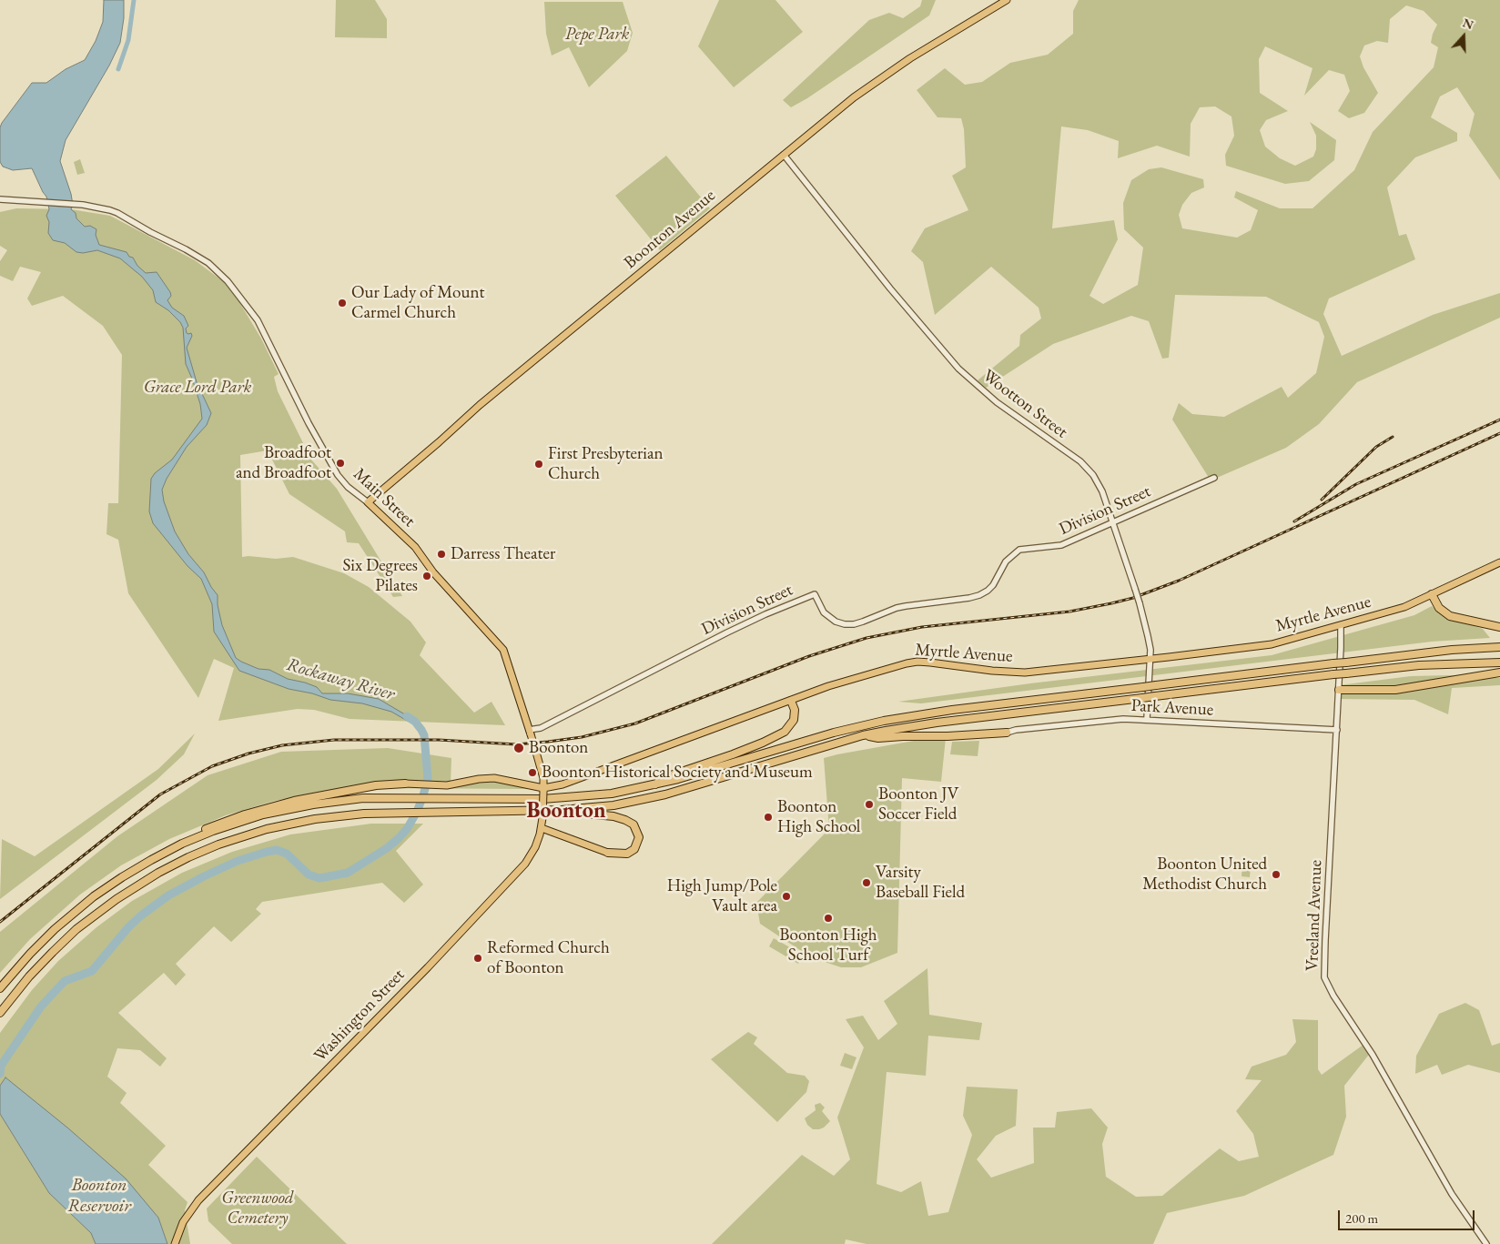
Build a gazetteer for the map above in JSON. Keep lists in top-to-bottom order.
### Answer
{
  "streets": {
    "main road": [
      "Boonton Avenue",
      "Main Street",
      "Myrtle Avenue",
      "Washington Street"
    ],
    "street": [
      "Wootton Street",
      "Division Street",
      "Park Avenue",
      "Vreeland Avenue"
    ]
  },
  "crossings": [
    ["Boonton Avenue", "Wootton Street"],
    ["Boonton Avenue", "Main Street"],
    ["Wootton Street", "Division Street"],
    ["Wootton Street", "Myrtle Avenue"],
    ["Wootton Street", "Park Avenue"],
    ["Main Street", "Division Street"],
    ["Main Street", "Myrtle Avenue"],
    ["Main Street", "Washington Street"],
    ["Myrtle Avenue", "Vreeland Avenue"],
    ["Park Avenue", "Vreeland Avenue"]
  ],
  "districts": ["Boonton"],
  "water": ["Rockaway River", "Boonton Reservoir"],
  "parks": ["Pepe Park", "Grace Lord Park", "Greenwood Cemetery"],
  "places": [
    "Our Lady of Mount Carmel Church",
    "Broadfoot and Broadfoot",
    "First Presbyterian Church",
    "Darress Theater",
    "Six Degrees Pilates",
    "Boonton",
    "Boonton Historical Society and Museum",
    "Boonton JV Soccer Field",
    "Boonton High School",
    "Boonton United Methodist Church",
    "Varsity Baseball Field",
    "High Jump/Pole Vault area",
    "Boonton High School Turf",
    "Reformed Church of Boonton"
  ],
  "scale_bar": "200 m",
  "north": "top"
}
